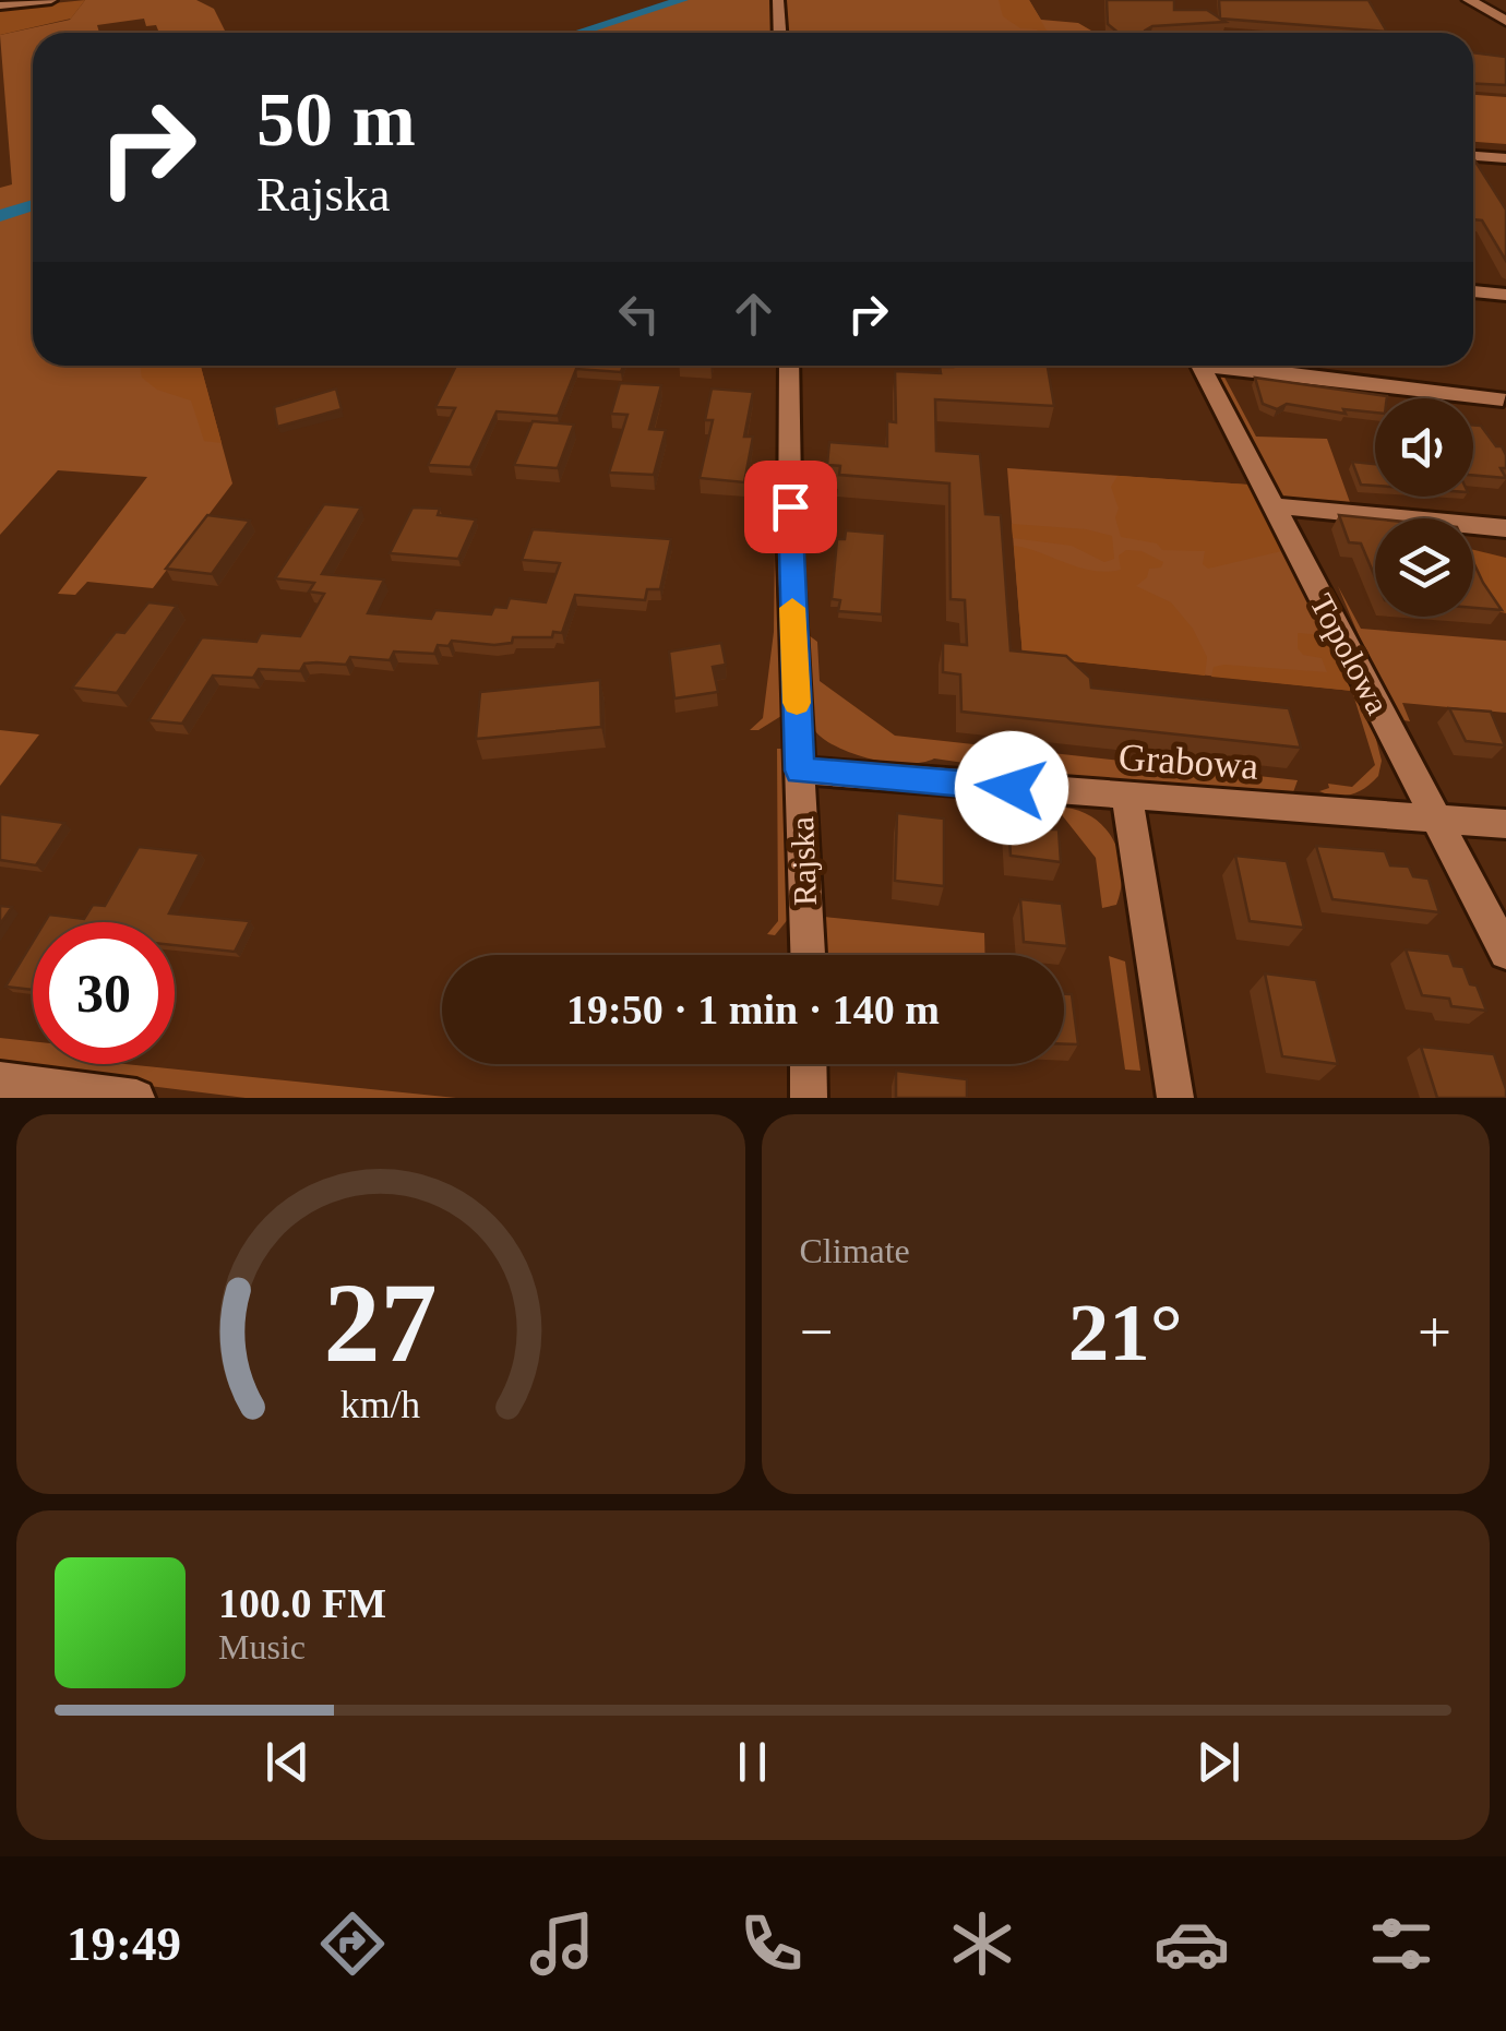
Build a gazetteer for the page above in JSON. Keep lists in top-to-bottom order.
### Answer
{
  "streets": {
    "street": ["Topolowa", "Grabowa", "Rajska"]
  },
  "crossings": [
    ["Topolowa", "Grabowa"],
    ["Grabowa", "Rajska"]
  ],
  "page": {
    "turn": ["50 m", "Rajska"],
    "limit": "30",
    "trip": "19:50 · 1 min · 140 m",
    "tile": "Climate",
    "heat": ["−", "21°", "+"],
    "song": ["100.0 FM", "Music"],
    "tabs": "19:49",
    "gauge": ["27", "km/h"]
  }
}
